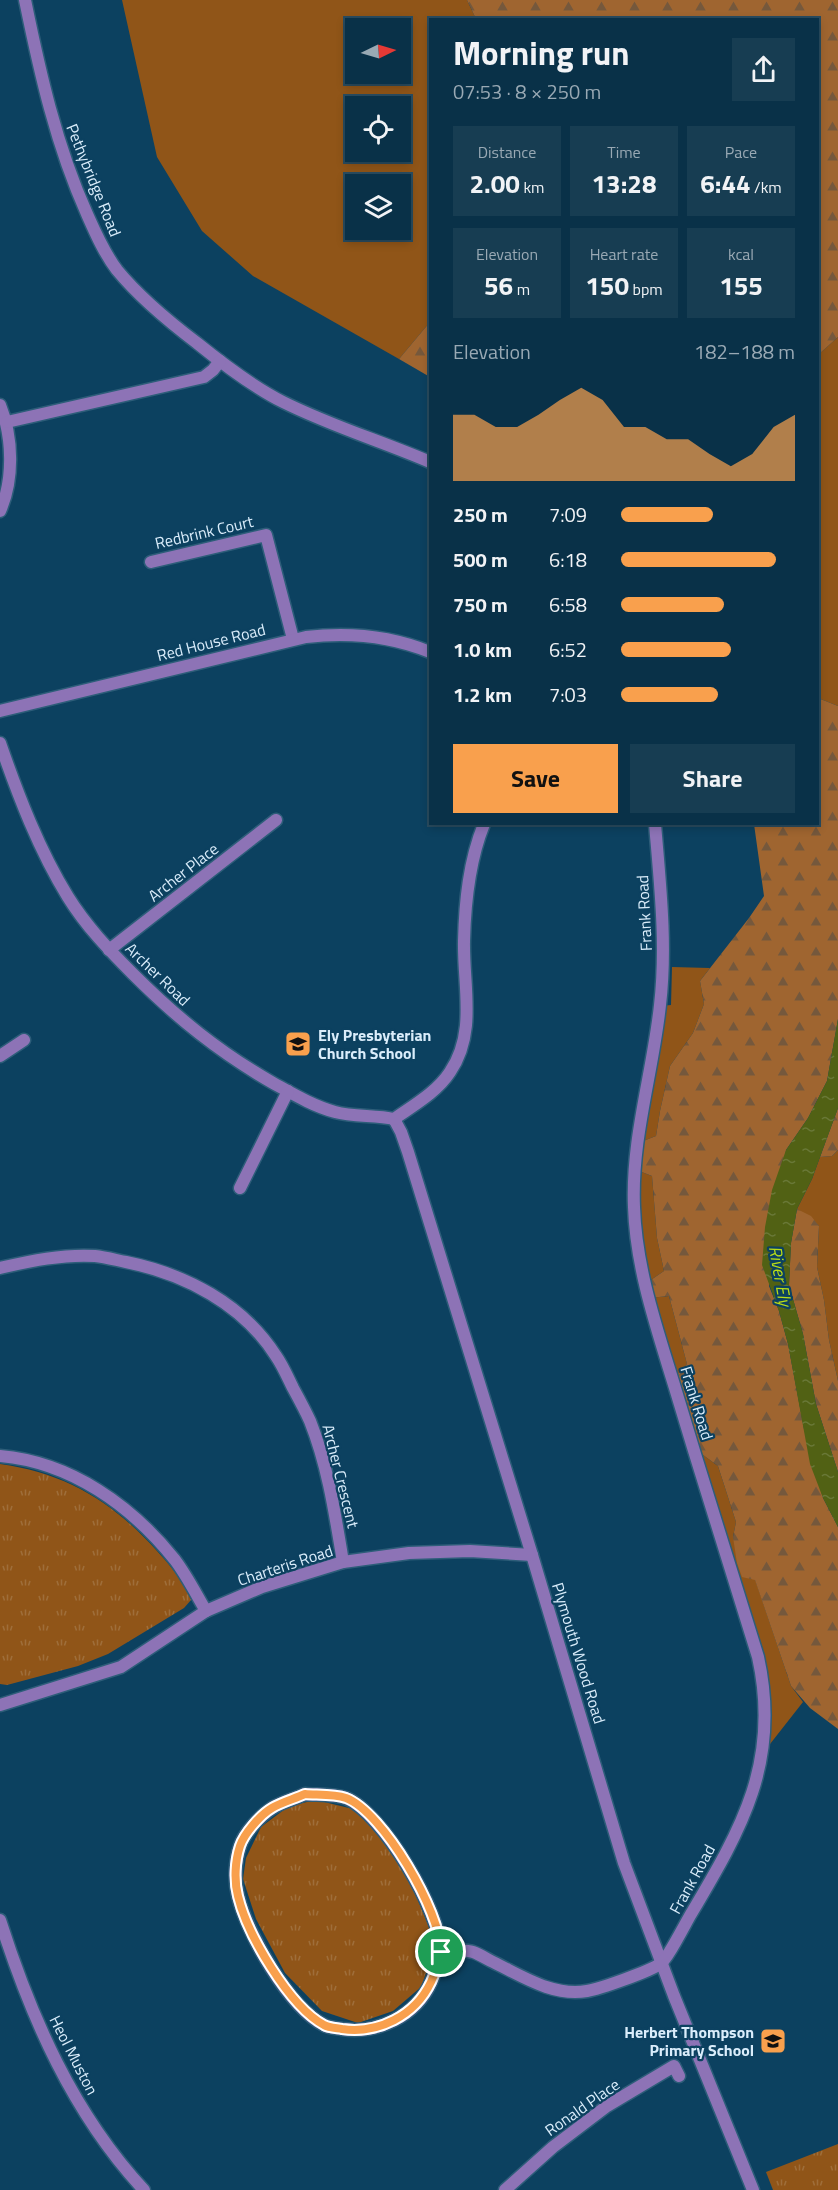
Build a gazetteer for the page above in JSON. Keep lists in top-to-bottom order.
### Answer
{
  "streets": {
    "street": [
      "Pethybridge Road",
      "Redbrink Court",
      "Red House Road",
      "Archer Place",
      "Frank Road",
      "Archer Road",
      "Archer Crescent",
      "Charteris Road",
      "Plymouth Wood Road",
      "Heol Muston",
      "Ronald Place"
    ]
  },
  "crossings": [
    ["Redbrink Court", "Red House Road"],
    ["Archer Place", "Archer Road"],
    ["Frank Road", "Plymouth Wood Road"],
    ["Archer Road", "Plymouth Wood Road"],
    ["Archer Crescent", "Charteris Road"],
    ["Charteris Road", "Plymouth Wood Road"]
  ],
  "water": ["River Ely"],
  "places": {
    "school or university": ["Ely Presbyterian Church School", "Herbert Thompson Primary School"]
  },
  "north": "right",
  "page": {
    "heading": ["Morning run", "07:53 · 8 × 250 m"],
    "stats": [
      ["Distance", "2.00 km"],
      ["Time", "13:28"],
      ["Pace", "6:44 /km"],
      ["Elevation", "56 m"],
      ["Heart rate", "150 bpm"],
      ["kcal", "155"]
    ],
    "chart": ["Elevation", "182–188 m"],
    "list": [
      {
        "name": "250 m",
        "note": "7:09"
      },
      {
        "name": "500 m",
        "note": "6:18"
      },
      {
        "name": "750 m",
        "note": "6:58"
      },
      {
        "name": "1.0 km",
        "note": "6:52"
      },
      {
        "name": "1.2 km",
        "note": "7:03"
      }
    ],
    "buttons": ["Save", "Share"]
  }
}
